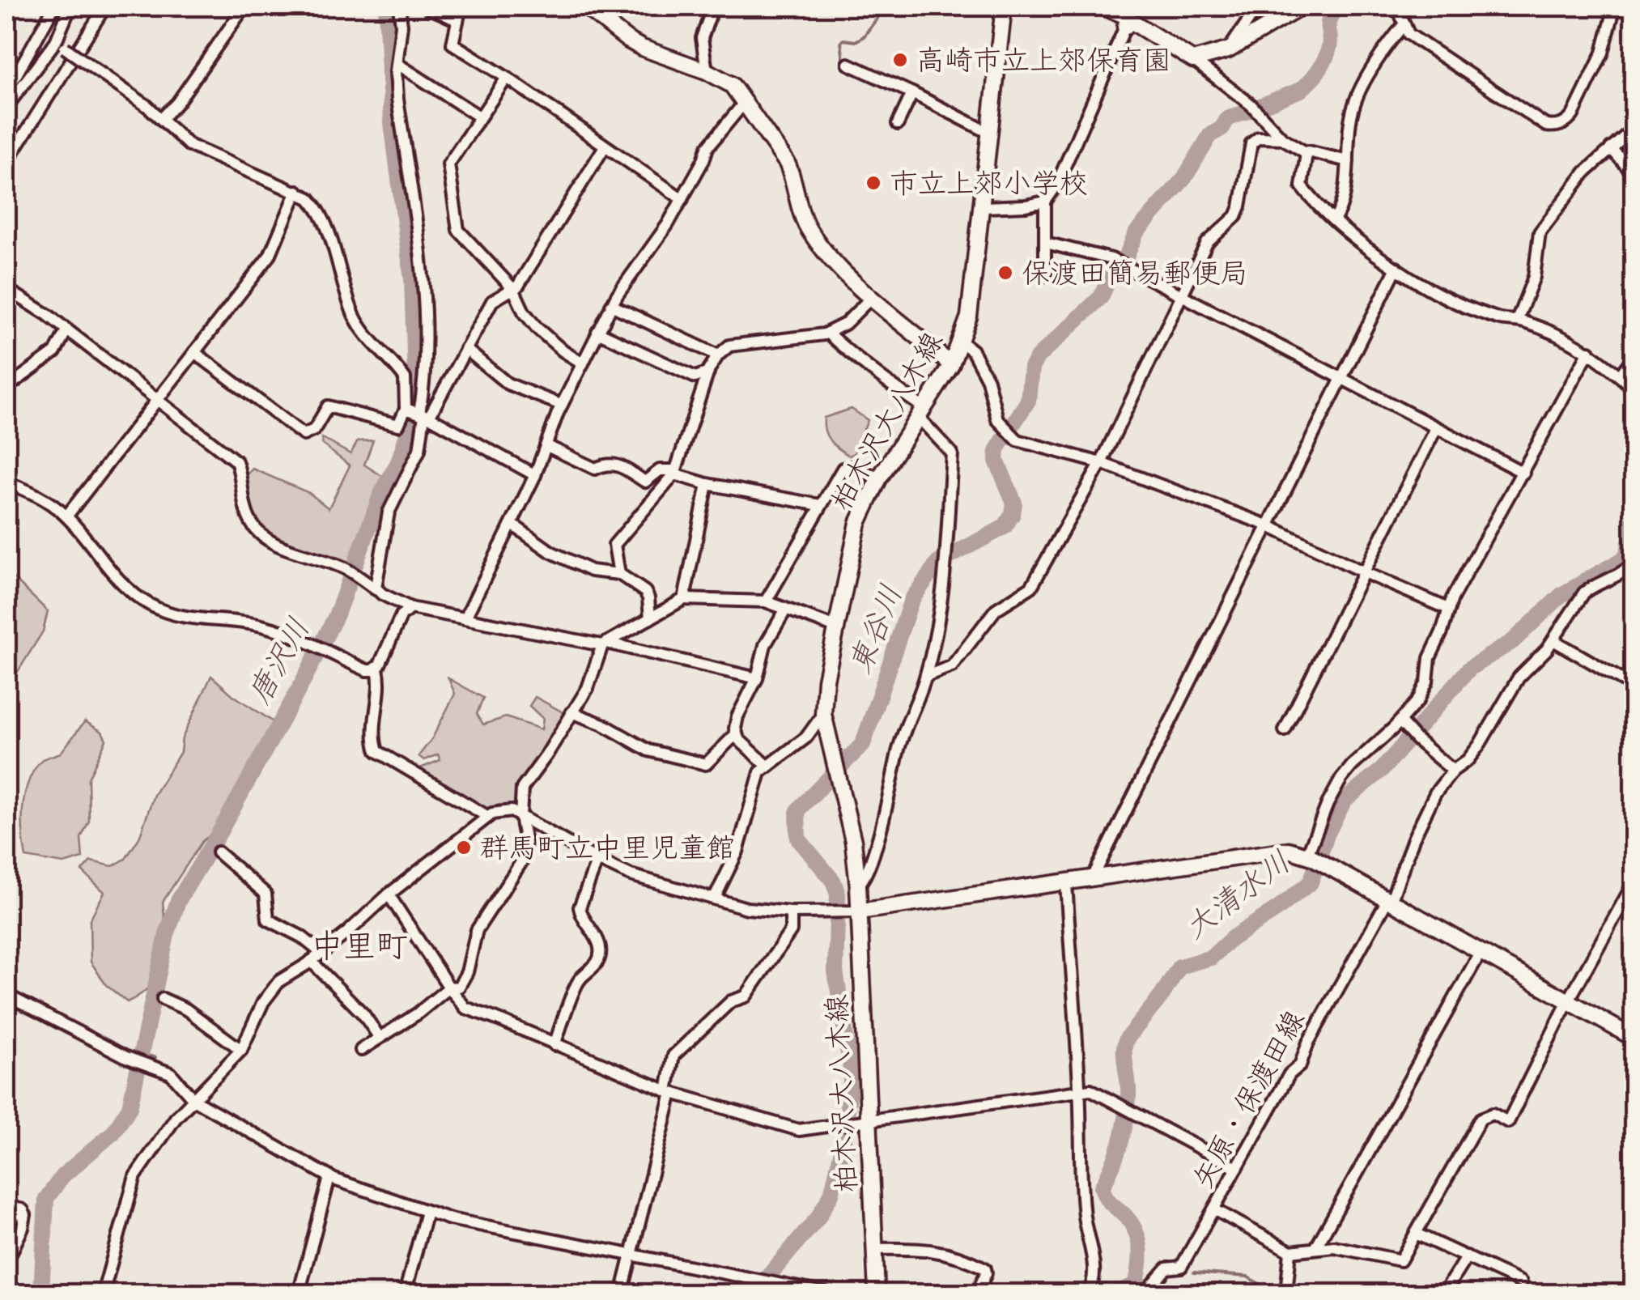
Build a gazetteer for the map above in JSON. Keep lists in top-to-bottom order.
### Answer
{
  "streets": {
    "street": ["柏木沢大八木線", "矢原・保渡田線"]
  },
  "districts": ["中里町"],
  "water": ["東谷川", "唐沢川", "大清水川"],
  "places": [
    "高崎市立上郊保育園",
    "市立上郊小学校",
    "保渡田簡易郵便局",
    "群馬町立中里児童館"
  ]
}
